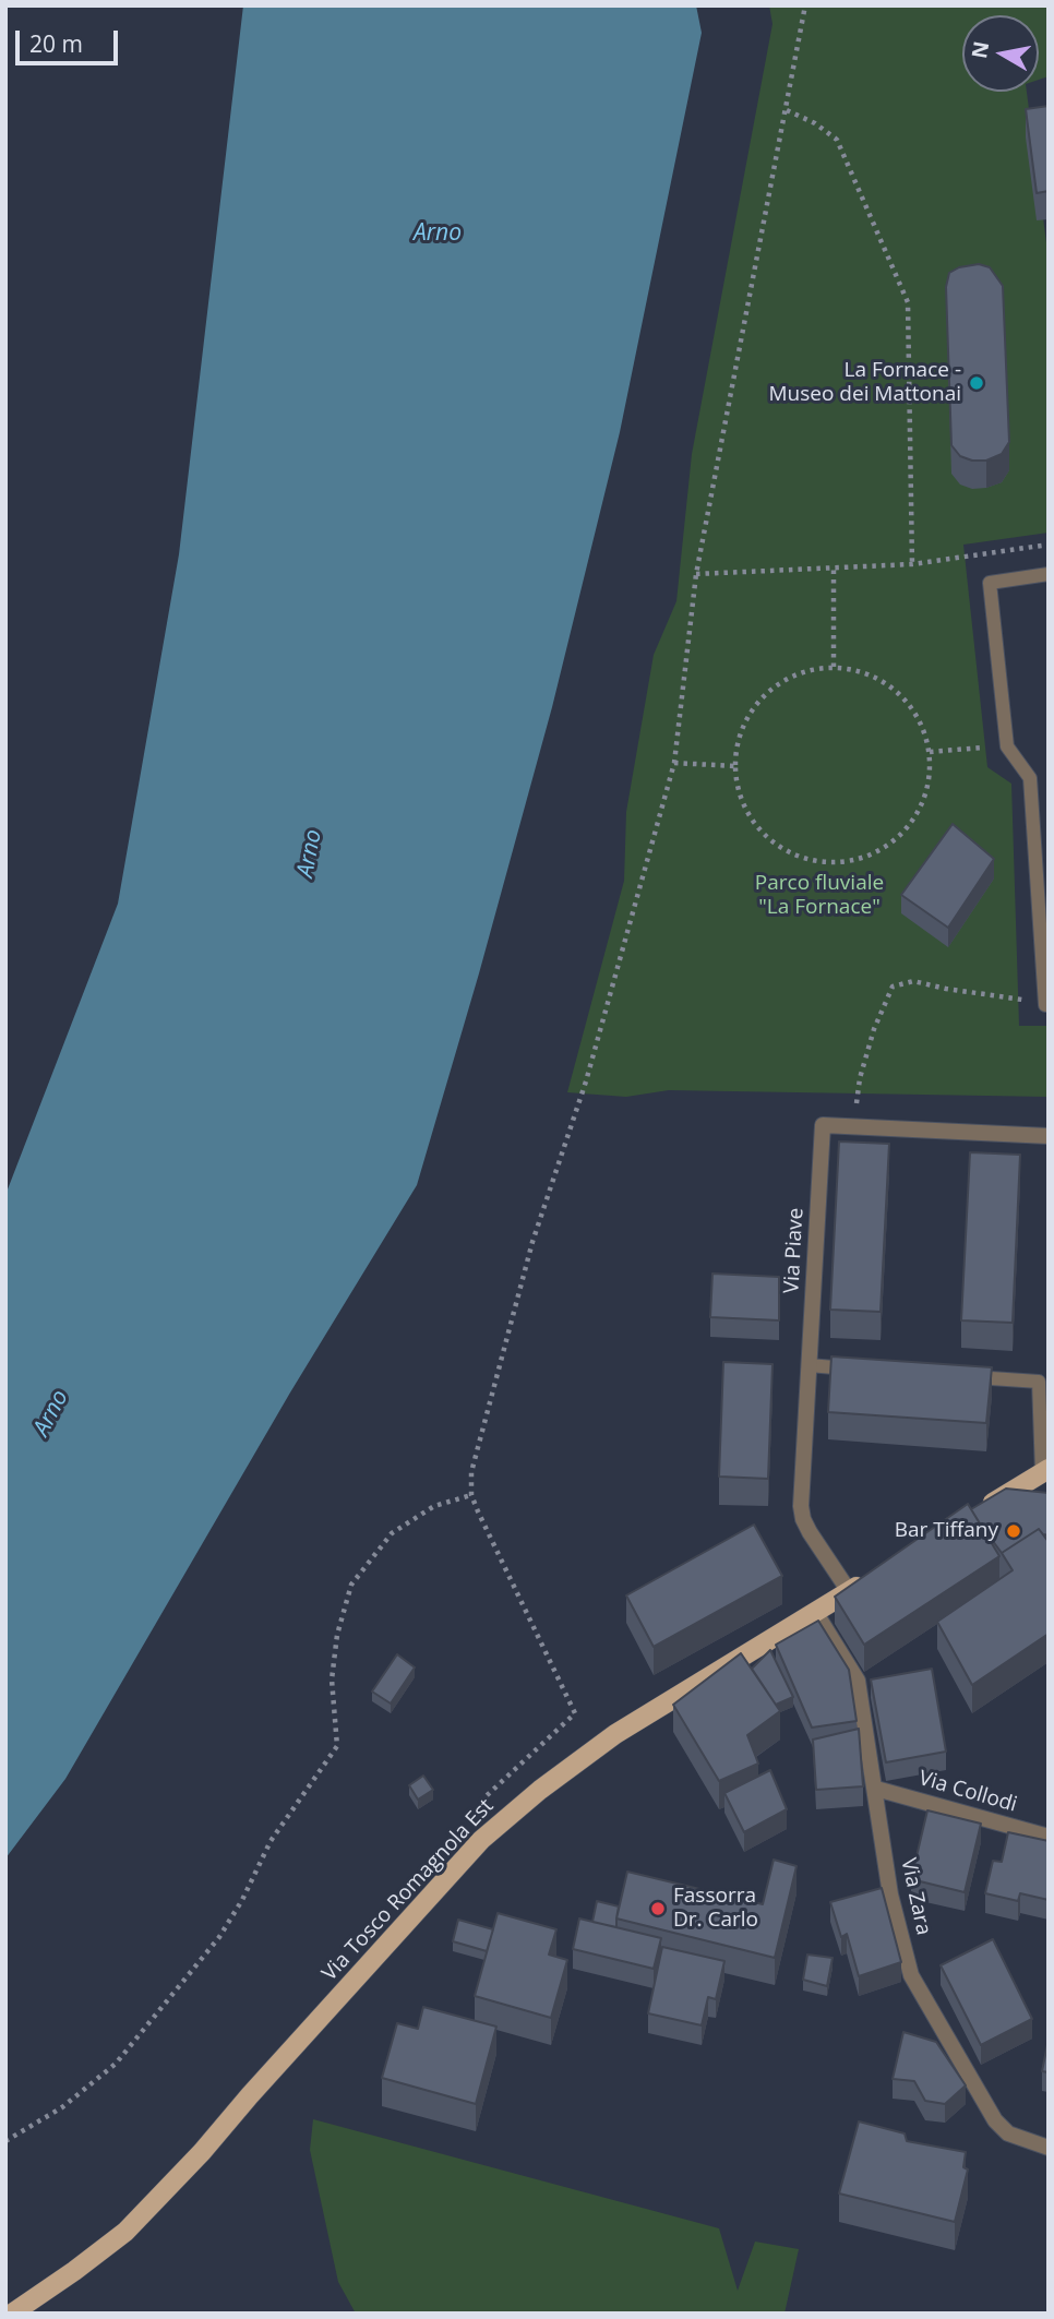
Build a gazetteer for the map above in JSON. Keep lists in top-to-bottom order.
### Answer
{
  "streets": {
    "main road": ["Via Tosco Romagnola Est"],
    "street": ["Via Piave", "Via Collodi", "Via Zara"]
  },
  "crossings": [
    ["Via Piave", "Via Tosco Romagnola Est"],
    ["Via Collodi", "Via Zara"],
    ["Via Tosco Romagnola Est", "Via Zara"]
  ],
  "water": ["Arno"],
  "parks": ["Parco fluviale \"La Fornace\""],
  "places": ["La Fornace - Museo dei Mattonai", "Bar Tiffany", "Fassorra Dr. Carlo"],
  "scale_bar": "20 m",
  "north": "left"
}
